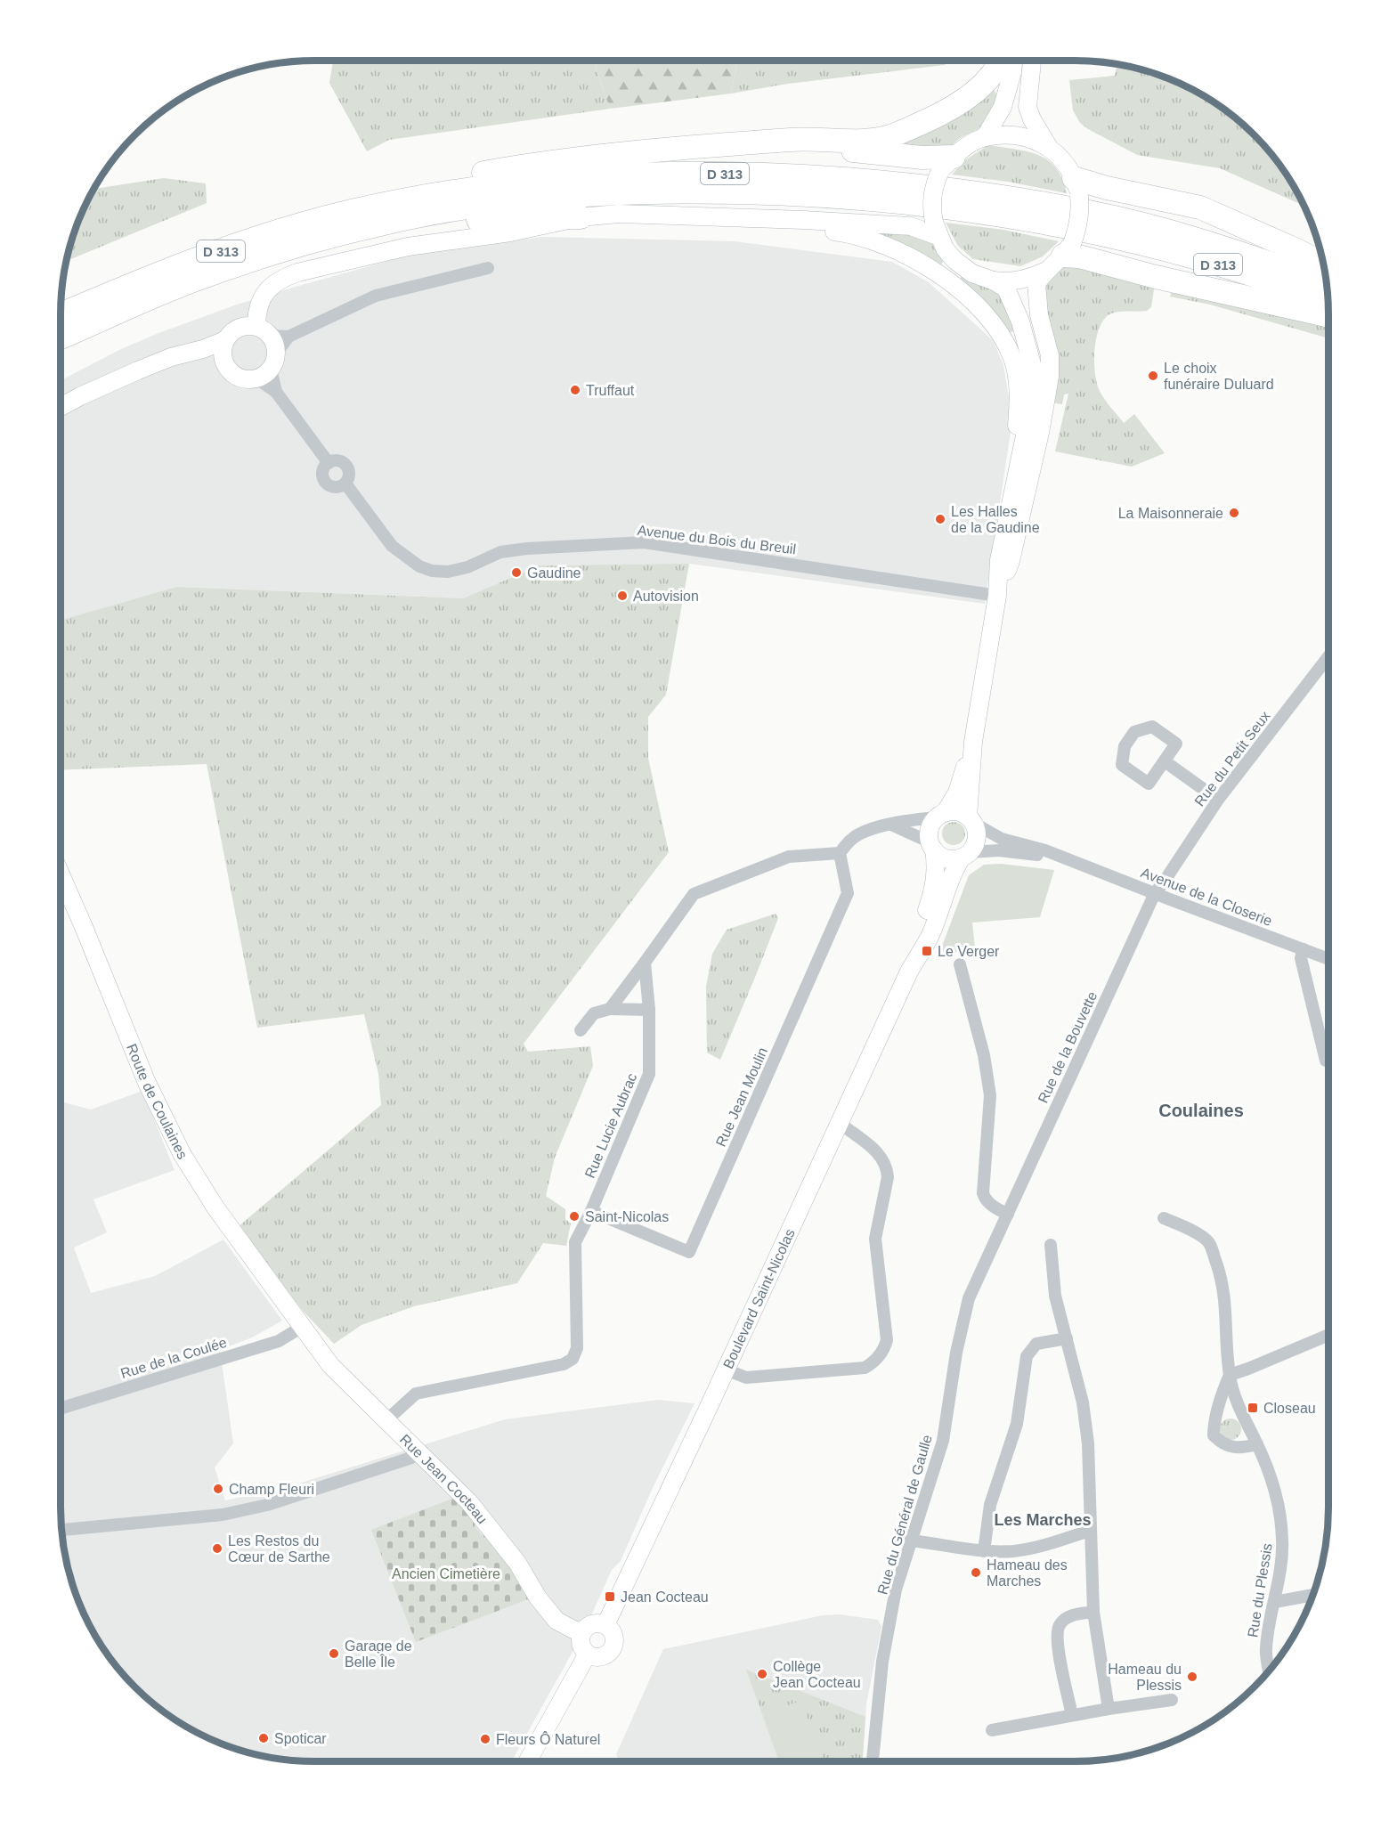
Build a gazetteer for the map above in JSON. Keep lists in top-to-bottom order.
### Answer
{
  "streets": {
    "highway": ["D 313"],
    "main road": ["Route de Coulaines", "Boulevard Saint-Nicolas", "Rue Jean Cocteau"],
    "street": [
      "Avenue du Bois du Breuil",
      "Rue du Petit Seux",
      "Avenue de la Closerie",
      "Rue de la Bouvette",
      "Rue Jean Moulin",
      "Rue Lucie Aubrac",
      "Rue de la Coulée",
      "Rue du Général de Gaulle",
      "Rue du Plessis"
    ]
  },
  "crossings": [
    ["Rue du Petit Seux", "Avenue de la Closerie"],
    ["Rue du Petit Seux", "Rue de la Bouvette"],
    ["Avenue de la Closerie", "Rue de la Bouvette"],
    ["Avenue de la Closerie", "Boulevard Saint-Nicolas"],
    ["Rue de la Bouvette", "Rue du Général de Gaulle"],
    ["Rue Jean Moulin", "Rue Lucie Aubrac"],
    ["Route de Coulaines", "Rue de la Coulée"],
    ["Route de Coulaines", "Rue Jean Cocteau"],
    ["Rue Lucie Aubrac", "Rue Jean Cocteau"],
    ["Boulevard Saint-Nicolas", "Rue Jean Cocteau"],
    ["Rue de la Coulée", "Rue Jean Cocteau"]
  ],
  "districts": ["Coulaines", "Les Marches"],
  "parks": ["Ancien Cimetière"],
  "places": {
    "other": [
      "Le choix funéraire Duluard",
      "Truffaut",
      "La Maisonneraie",
      "Les Halles de la Gaudine",
      "Gaudine",
      "Autovision",
      "Saint-Nicolas",
      "Champ Fleuri",
      "Les Restos du Cœur de Sarthe",
      "Hameau des Marches",
      "Garage de Belle Île",
      "Collège Jean Cocteau",
      "Hameau du Plessis",
      "Spoticar",
      "Fleurs Ô Naturel"
    ],
    "transit": ["Le Verger", "Closeau", "Jean Cocteau"]
  }
}
